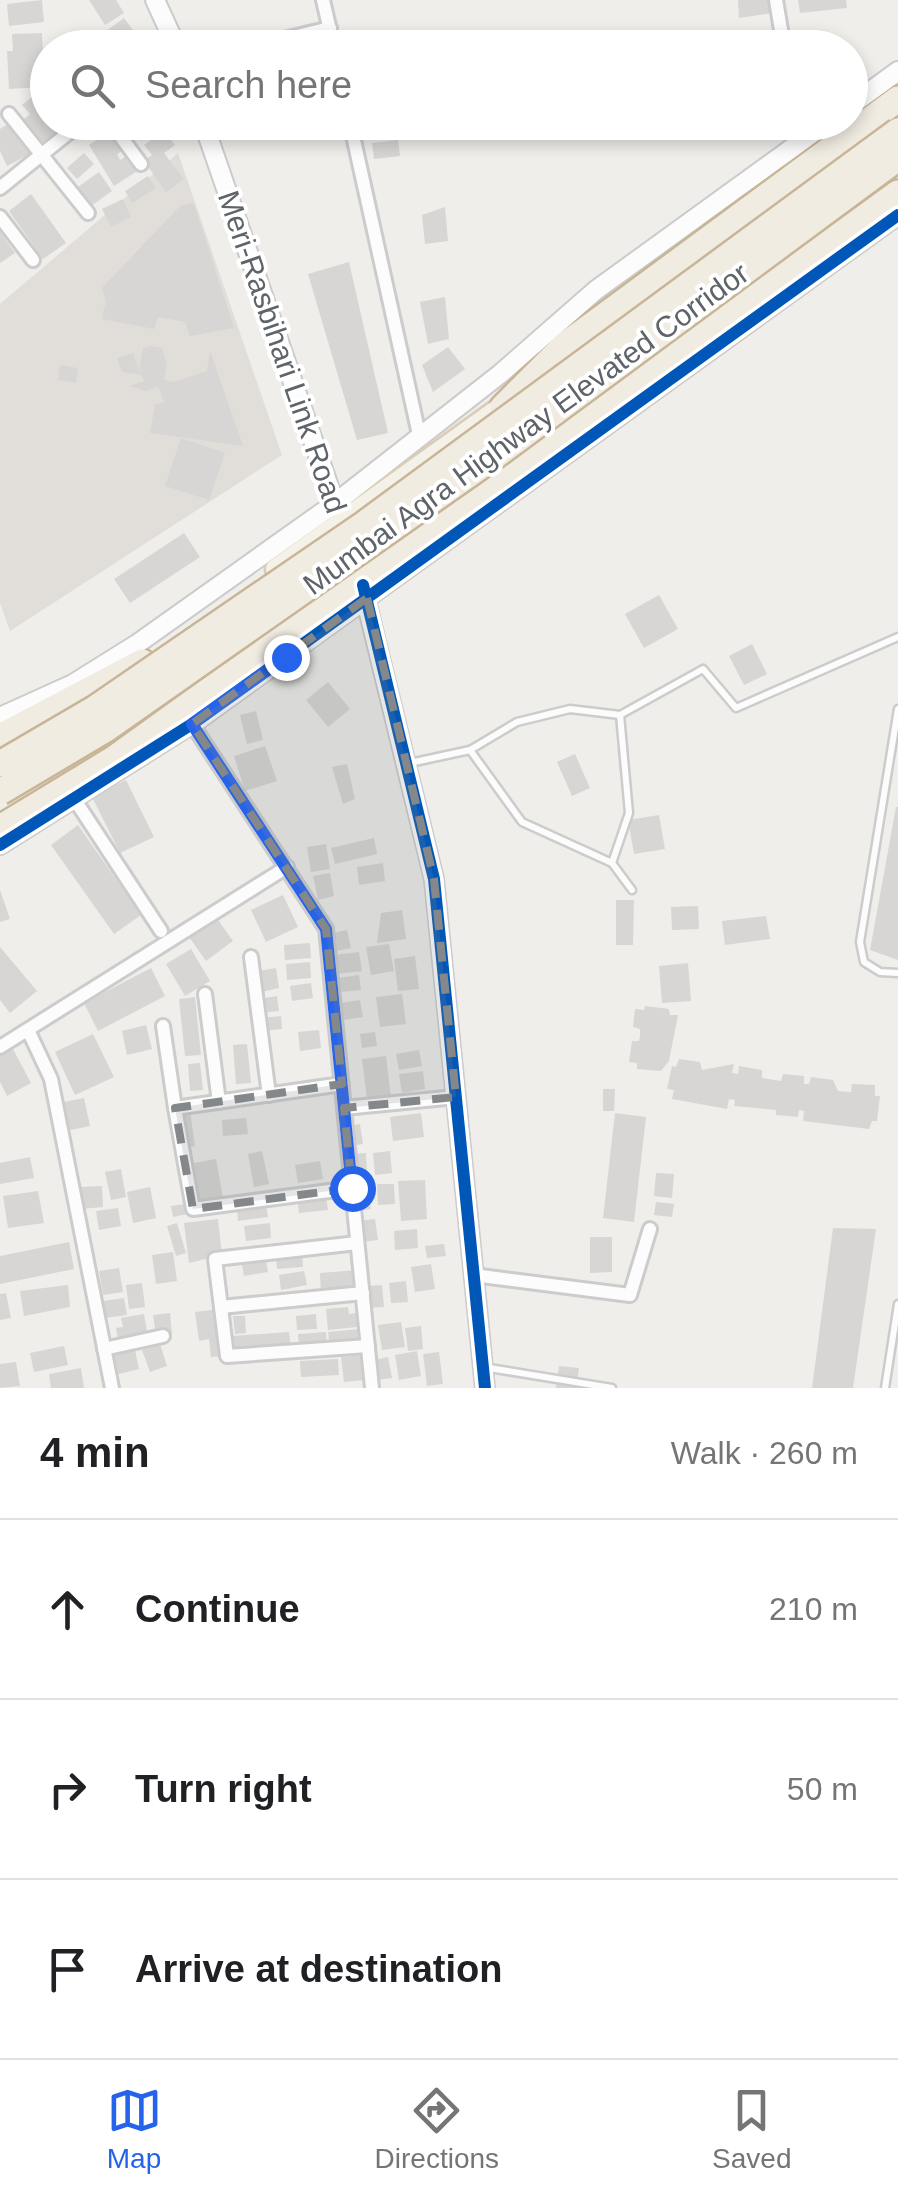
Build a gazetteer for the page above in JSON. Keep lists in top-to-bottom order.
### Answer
{
  "streets": {
    "highway": ["Mumbai Agra Highway Elevated Corridor"],
    "street": ["Meri-Rasbihari Link Road"]
  },
  "page": {
    "search": "Search here",
    "heading": ["4 min", "Walk · 260 m"],
    "list": [
      ["Continue", "210 m"],
      ["Turn right", "50 m"],
      "Arrive at destination"
    ],
    "nav": ["Map", "Directions", "Saved"]
  }
}
